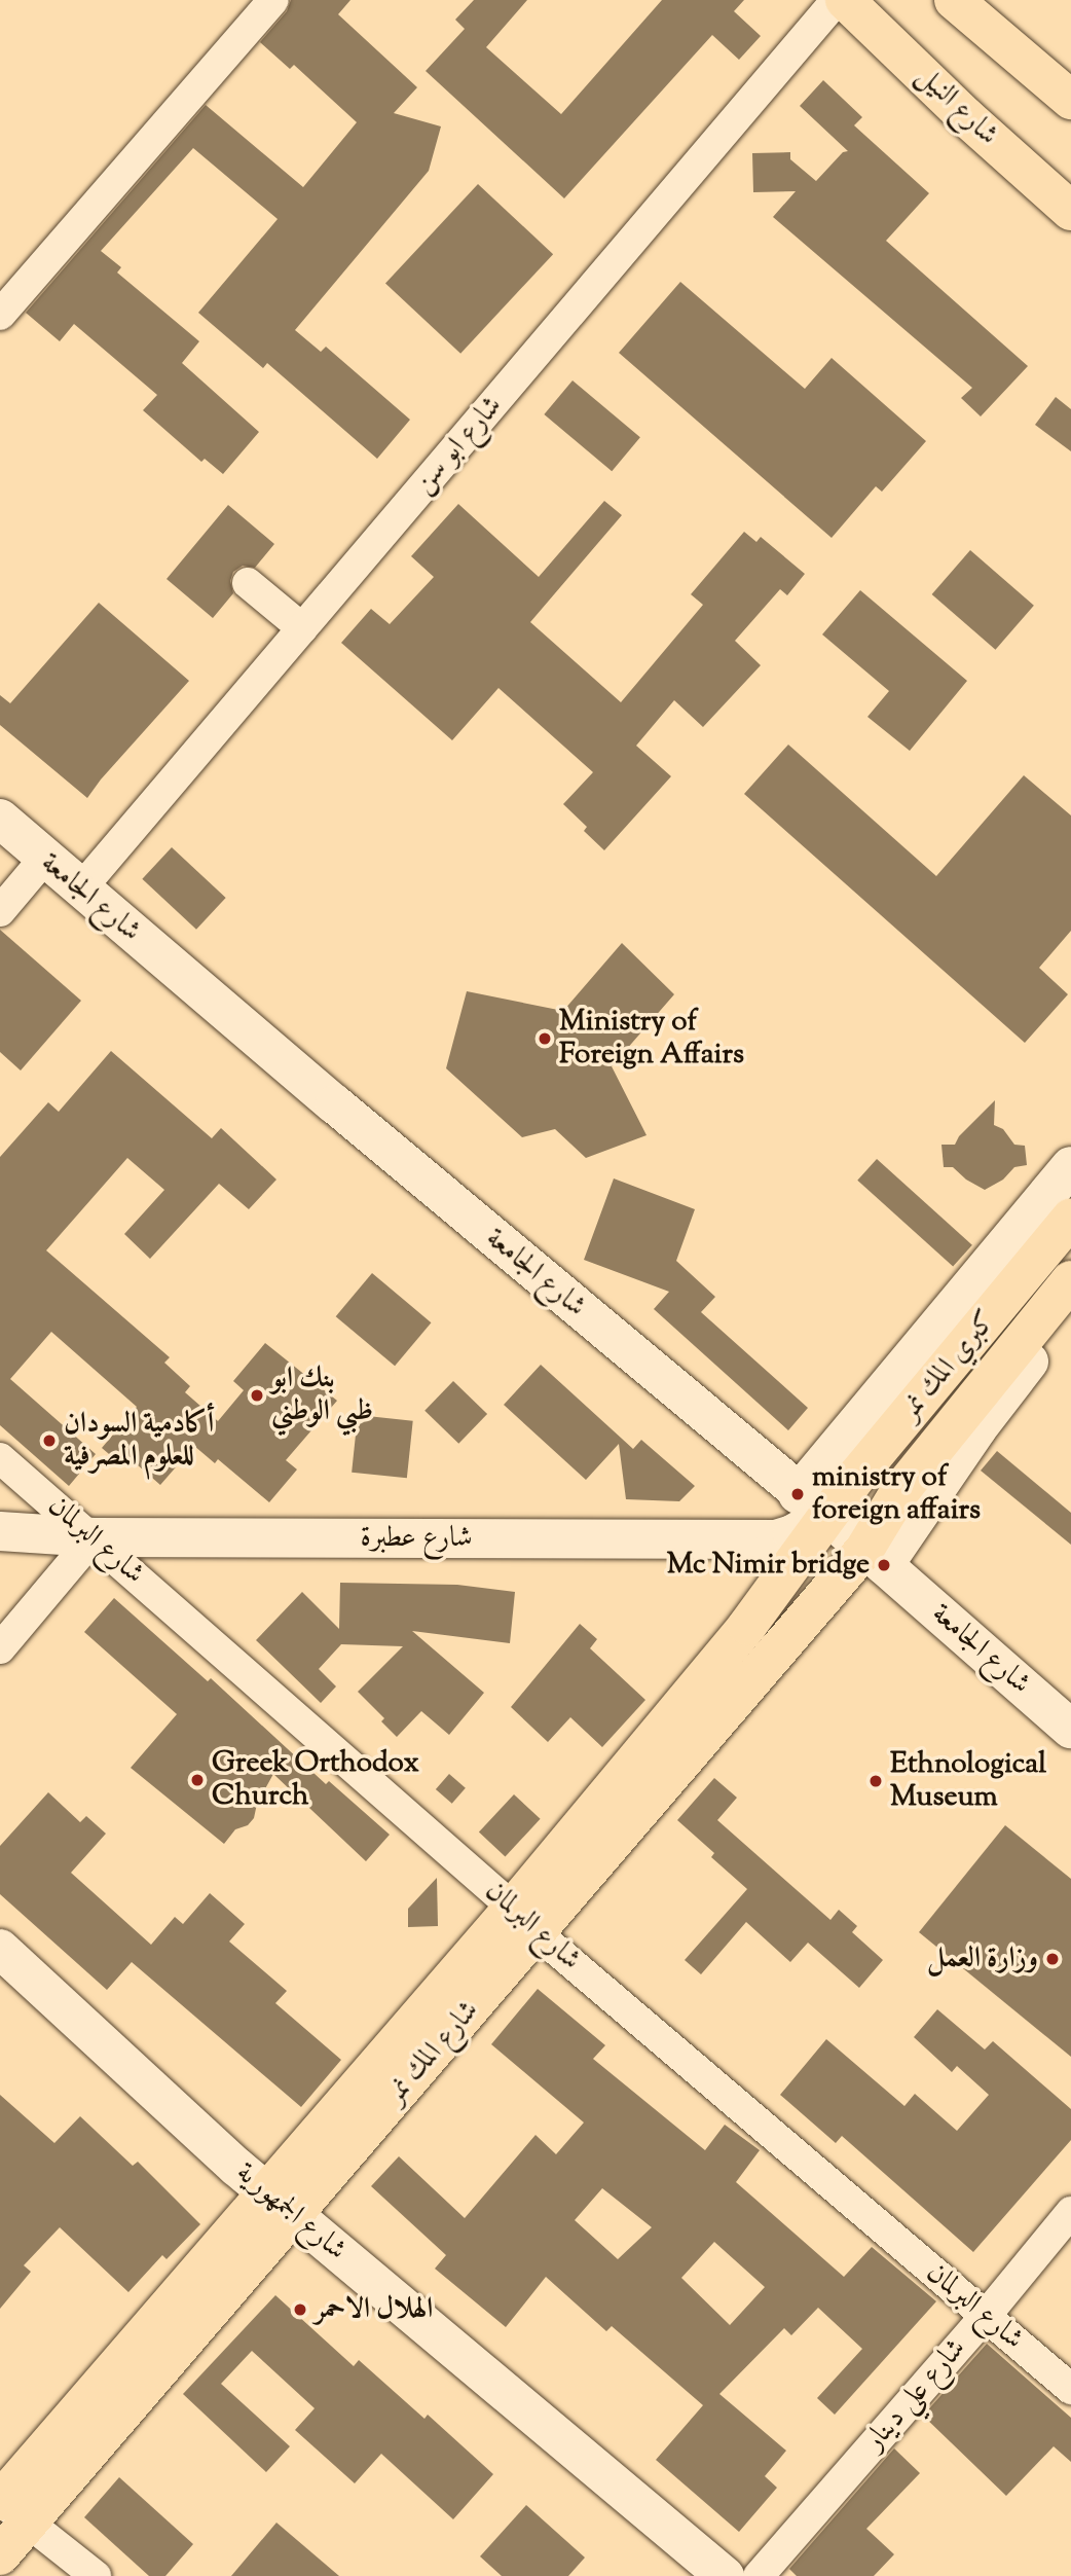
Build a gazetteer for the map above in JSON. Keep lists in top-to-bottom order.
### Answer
{
  "streets": {
    "main road": [
      "شارع النيل",
      "شارع الجامعة",
      "كبري المك نمر",
      "شارع عطبرة",
      "شارع المك نمر",
      "شارع الجمهورية"
    ],
    "street": ["شارع ابو سن", "شارع البرلمان", "شارع علي دينار"]
  },
  "crossings": [
    ["شارع ابو سن", "شارع الجامعة"],
    ["شارع الجامعة", "كبري المك نمر"],
    ["شارع الجامعة", "شارع عطبرة"],
    ["شارع الجامعة", "شارع المك نمر"],
    ["كبري المك نمر", "شارع عطبرة"],
    ["كبري المك نمر", "شارع المك نمر"],
    ["شارع عطبرة", "شارع البرلمان"],
    ["شارع عطبرة", "شارع المك نمر"],
    ["شارع البرلمان", "شارع المك نمر"],
    ["شارع البرلمان", "شارع علي دينار"],
    ["شارع المك نمر", "شارع الجمهورية"]
  ],
  "places": [
    "Ministry of Foreign Affairs",
    "بنك ابو ظبي الوطني",
    "أكادمية السودان للعلوم المصرفية",
    "ministry of foreign affairs",
    "Mc Nimir bridge",
    "Greek Orthodox Church",
    "Ethnological Museum",
    "وزارة العمل",
    "الهلال الاحمر"
  ]
}
